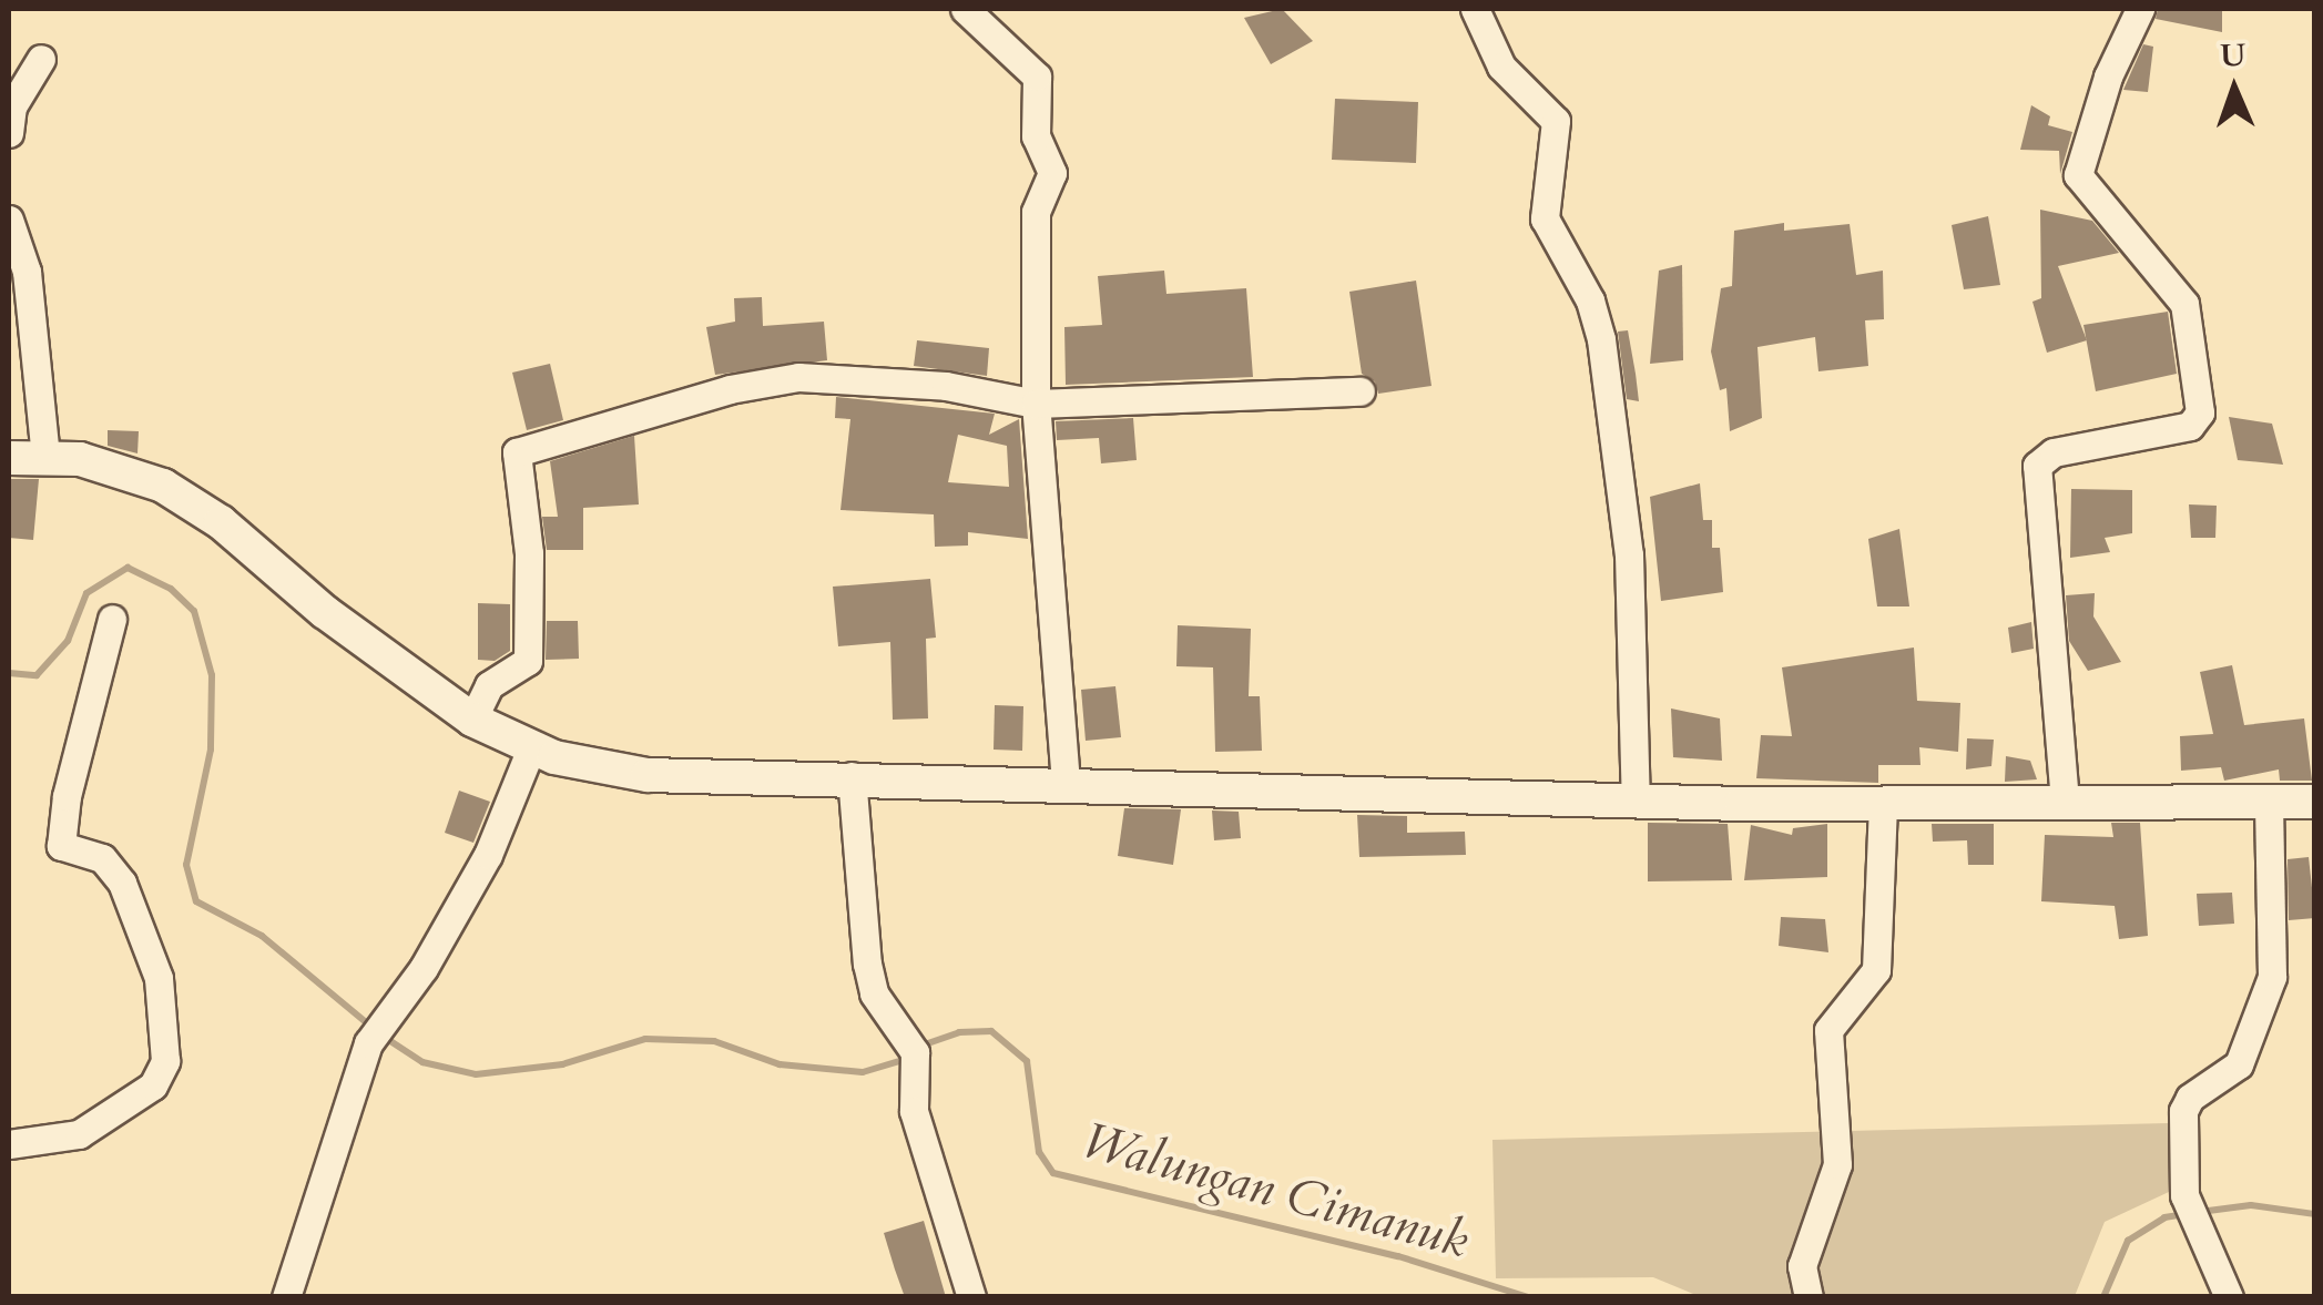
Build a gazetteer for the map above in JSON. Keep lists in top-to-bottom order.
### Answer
{
  "water": ["Walungan Cimanuk"],
  "north": "top"
}
